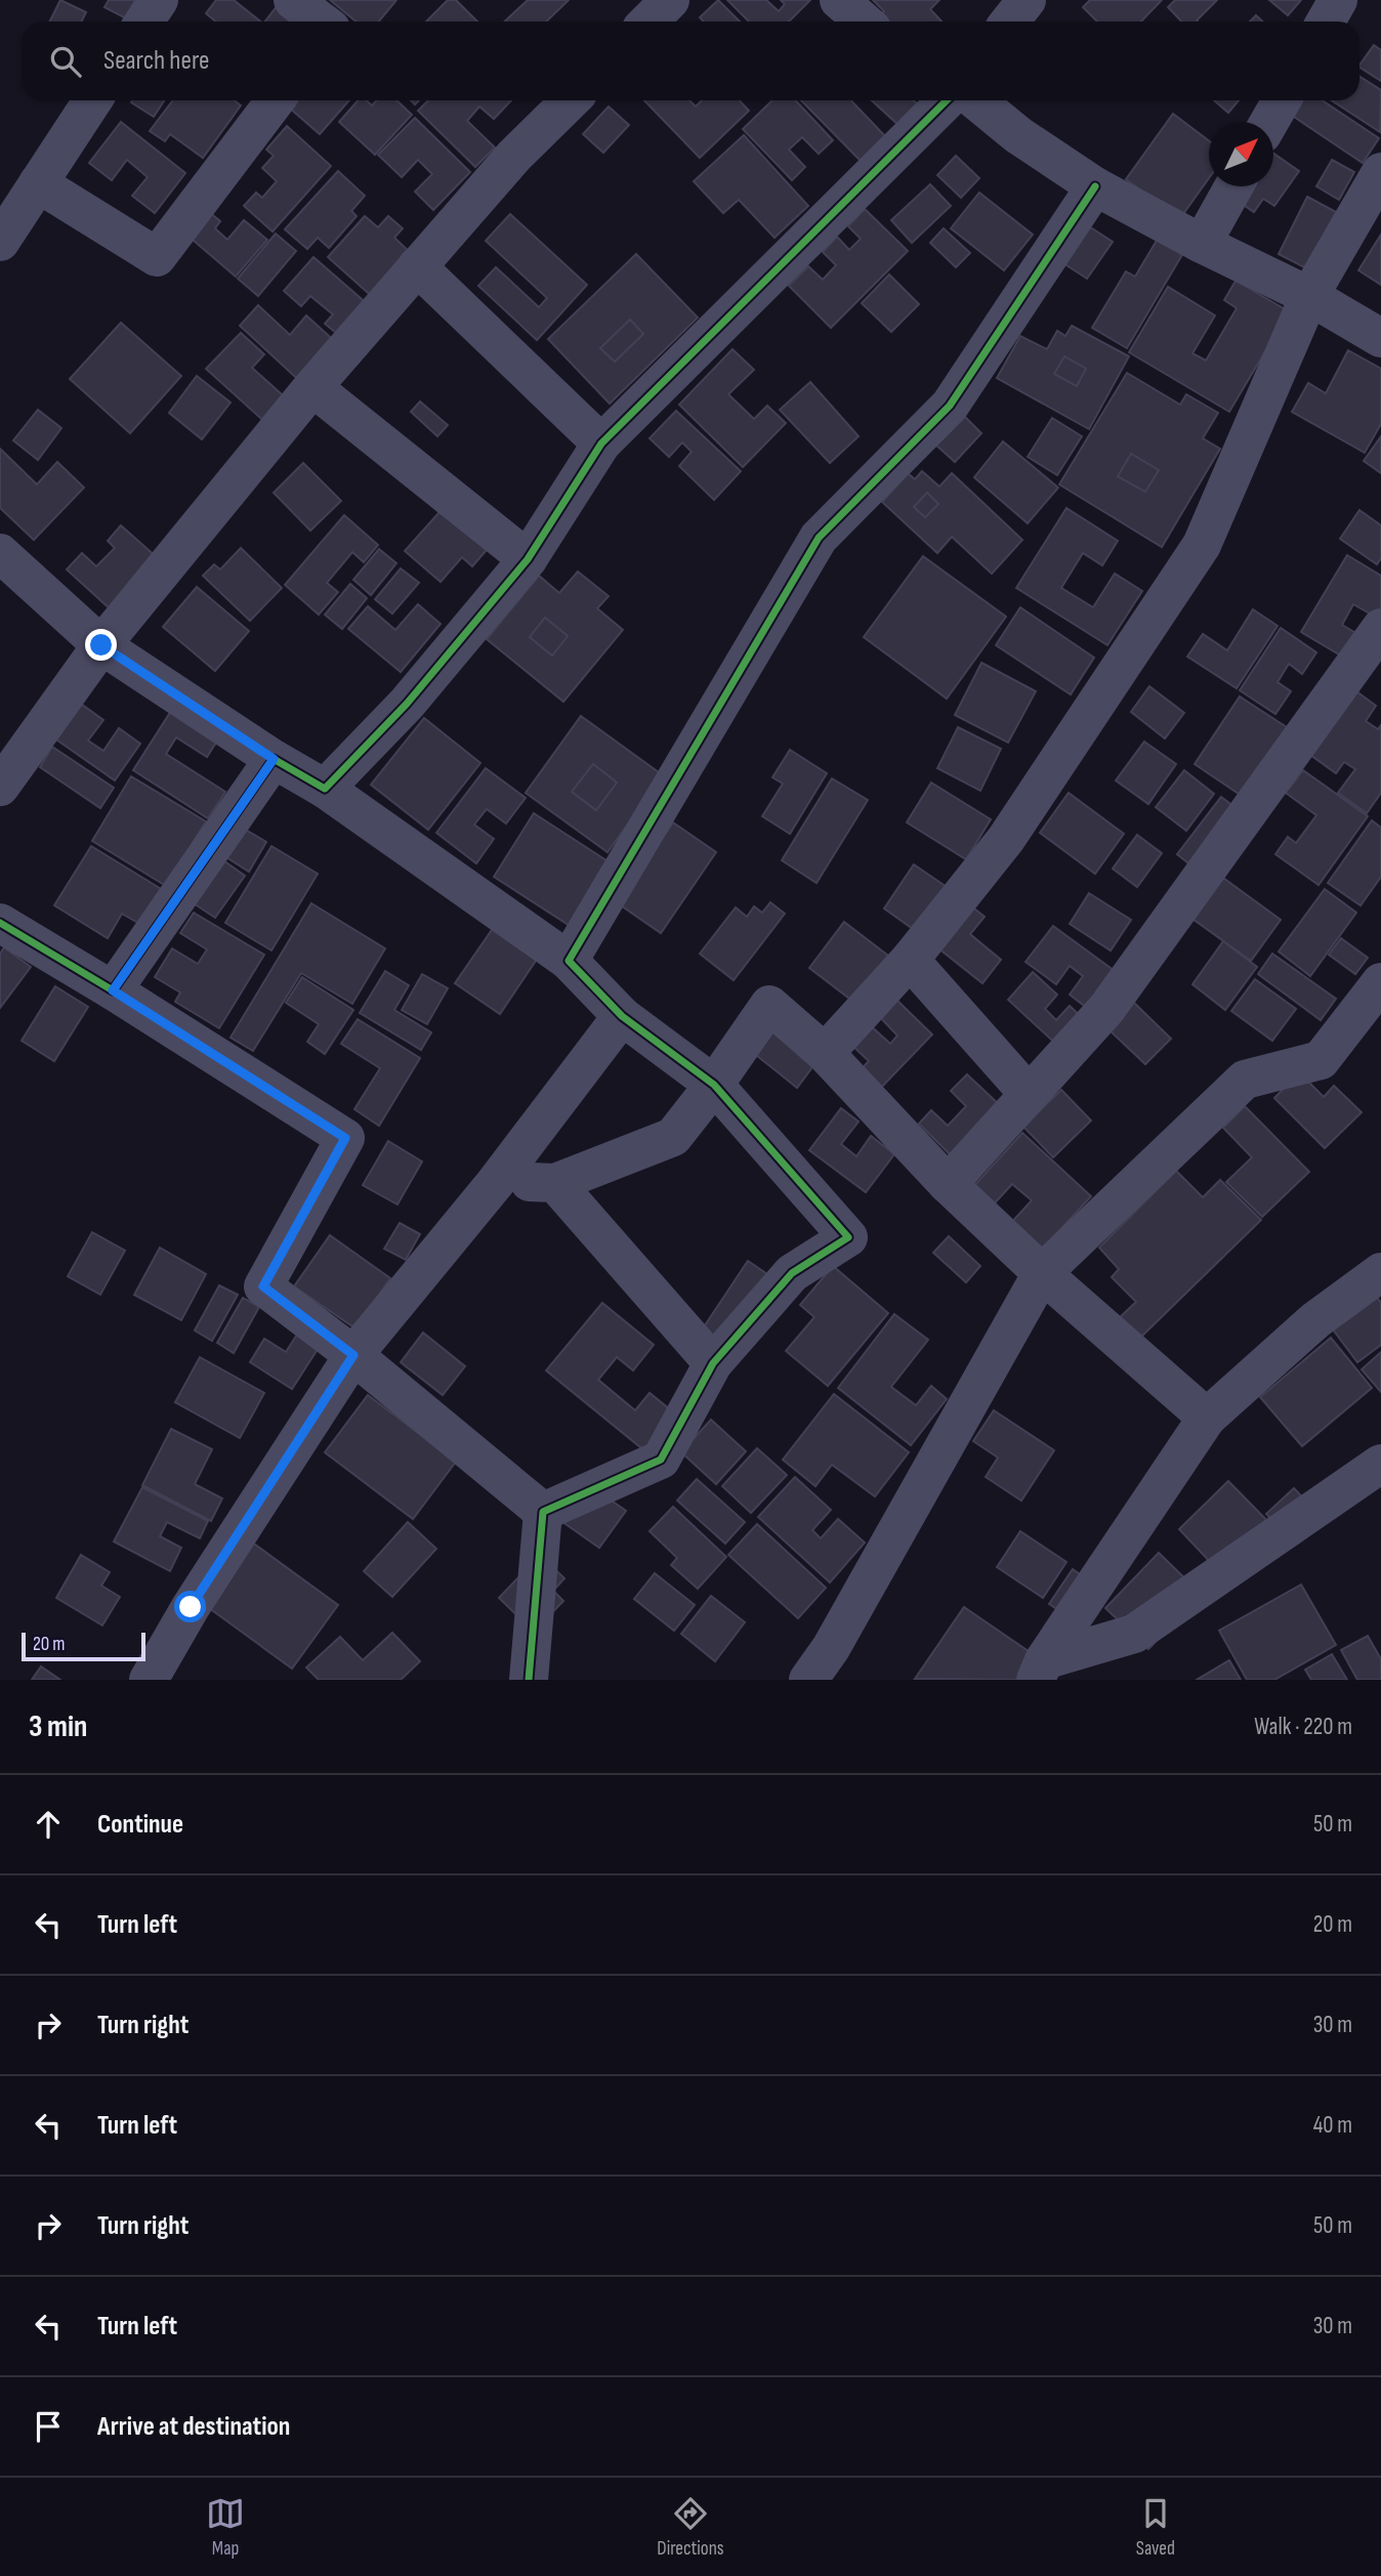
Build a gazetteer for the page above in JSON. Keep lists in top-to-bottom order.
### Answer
{
  "scale_bar": "20 m",
  "north": "top right",
  "page": {
    "search": "Search here",
    "scale": "20 m",
    "heading": ["3 min", "Walk · 220 m"],
    "list": [
      ["Continue", "50 m"],
      ["Turn left", "20 m"],
      ["Turn right", "30 m"],
      ["Turn left", "40 m"],
      ["Turn right", "50 m"],
      ["Turn left", "30 m"],
      "Arrive at destination"
    ],
    "nav": ["Map", "Directions", "Saved"]
  }
}
